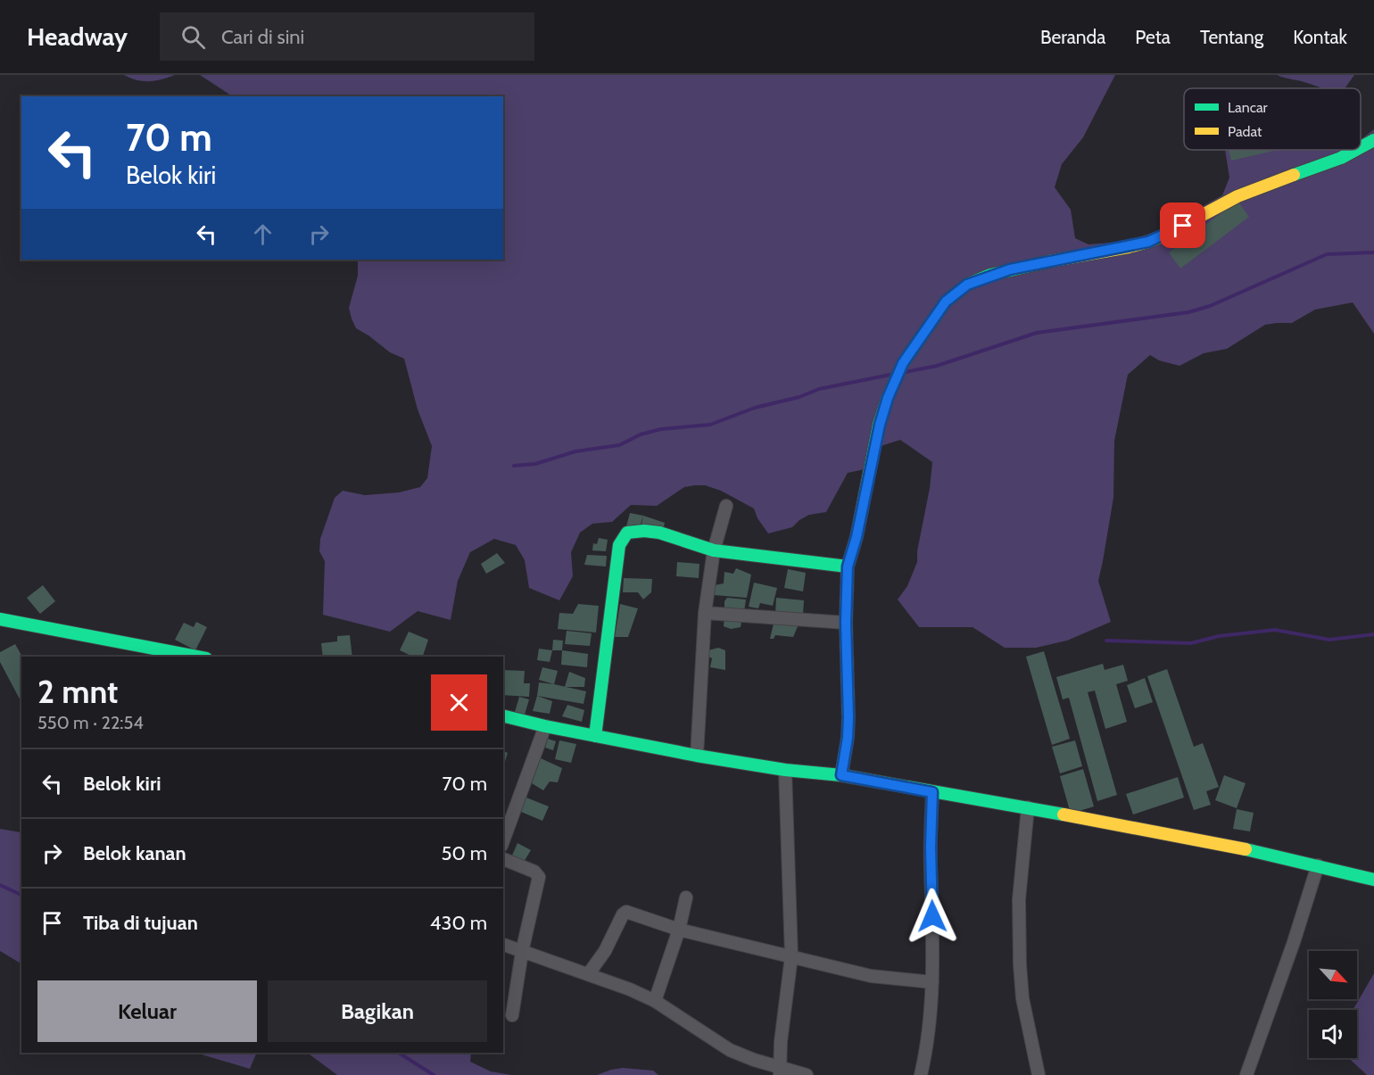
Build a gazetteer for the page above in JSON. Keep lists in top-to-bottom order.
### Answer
{
  "legend": ["Lancar", "Padat"],
  "north": "bottom right",
  "page": {
    "header": "Headway",
    "search": "Cari di sini",
    "nav": [
      "Beranda",
      "Peta",
      "Tentang",
      "Kontak"
    ],
    "turn": ["70 m", "Belok kiri"],
    "heading": ["2 mnt", "550 m · 22:54"],
    "list": [
      {
        "name": "Belok kiri",
        "value": "70 m"
      },
      {
        "name": "Belok kanan",
        "value": "50 m"
      },
      {
        "name": "Tiba di tujuan",
        "value": "430 m"
      }
    ],
    "buttons": ["Keluar", "Bagikan"]
  }
}
